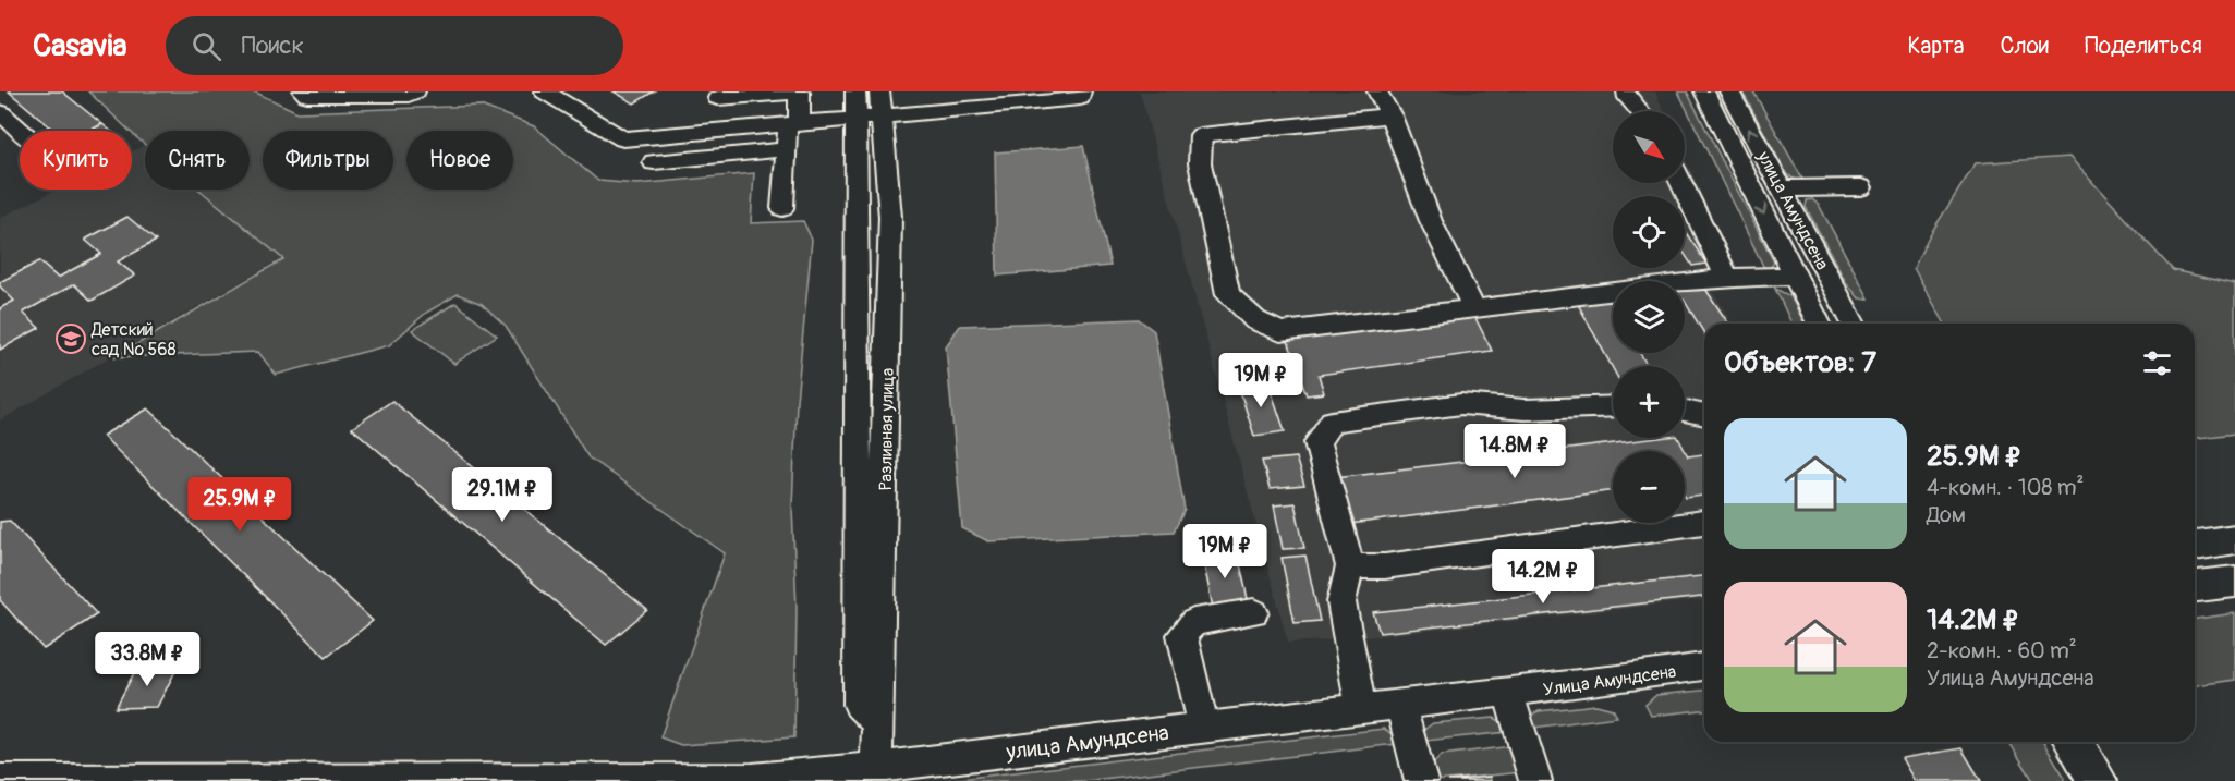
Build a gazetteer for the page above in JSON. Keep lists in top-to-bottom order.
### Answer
{
  "streets": {
    "street": ["улица Амундсена", "Разливная улица", "Улица Амундсена"]
  },
  "crossings": [
    ["улица Амундсена", "Разливная улица"],
    ["улица Амундсена", "Улица Амундсена"]
  ],
  "places": {
    "school or university": ["Детский сад № 568"]
  },
  "north": "bottom right",
  "page": {
    "header": "Casavia",
    "search": "Поиск",
    "nav": ["Карта", "Слои", "Поделиться"],
    "map_buttons": ["+", "−"],
    "chip": [
      "Купить",
      "Снять",
      "Фильтры",
      "Новое"
    ],
    "heading": "Объектов: 7",
    "price": [
      "19M ₽",
      "14.8M ₽",
      "29.1M ₽",
      "25.9M ₽",
      "19M ₽",
      "14.2M ₽",
      "33.8M ₽"
    ],
    "list": [
      {
        "name": "25.9M ₽",
        "note": "4-комн. · 108 m² · Дом"
      },
      {
        "name": "14.2M ₽",
        "note": "2-комн. · 60 m² · Улица Амундсена"
      }
    ]
  }
}
